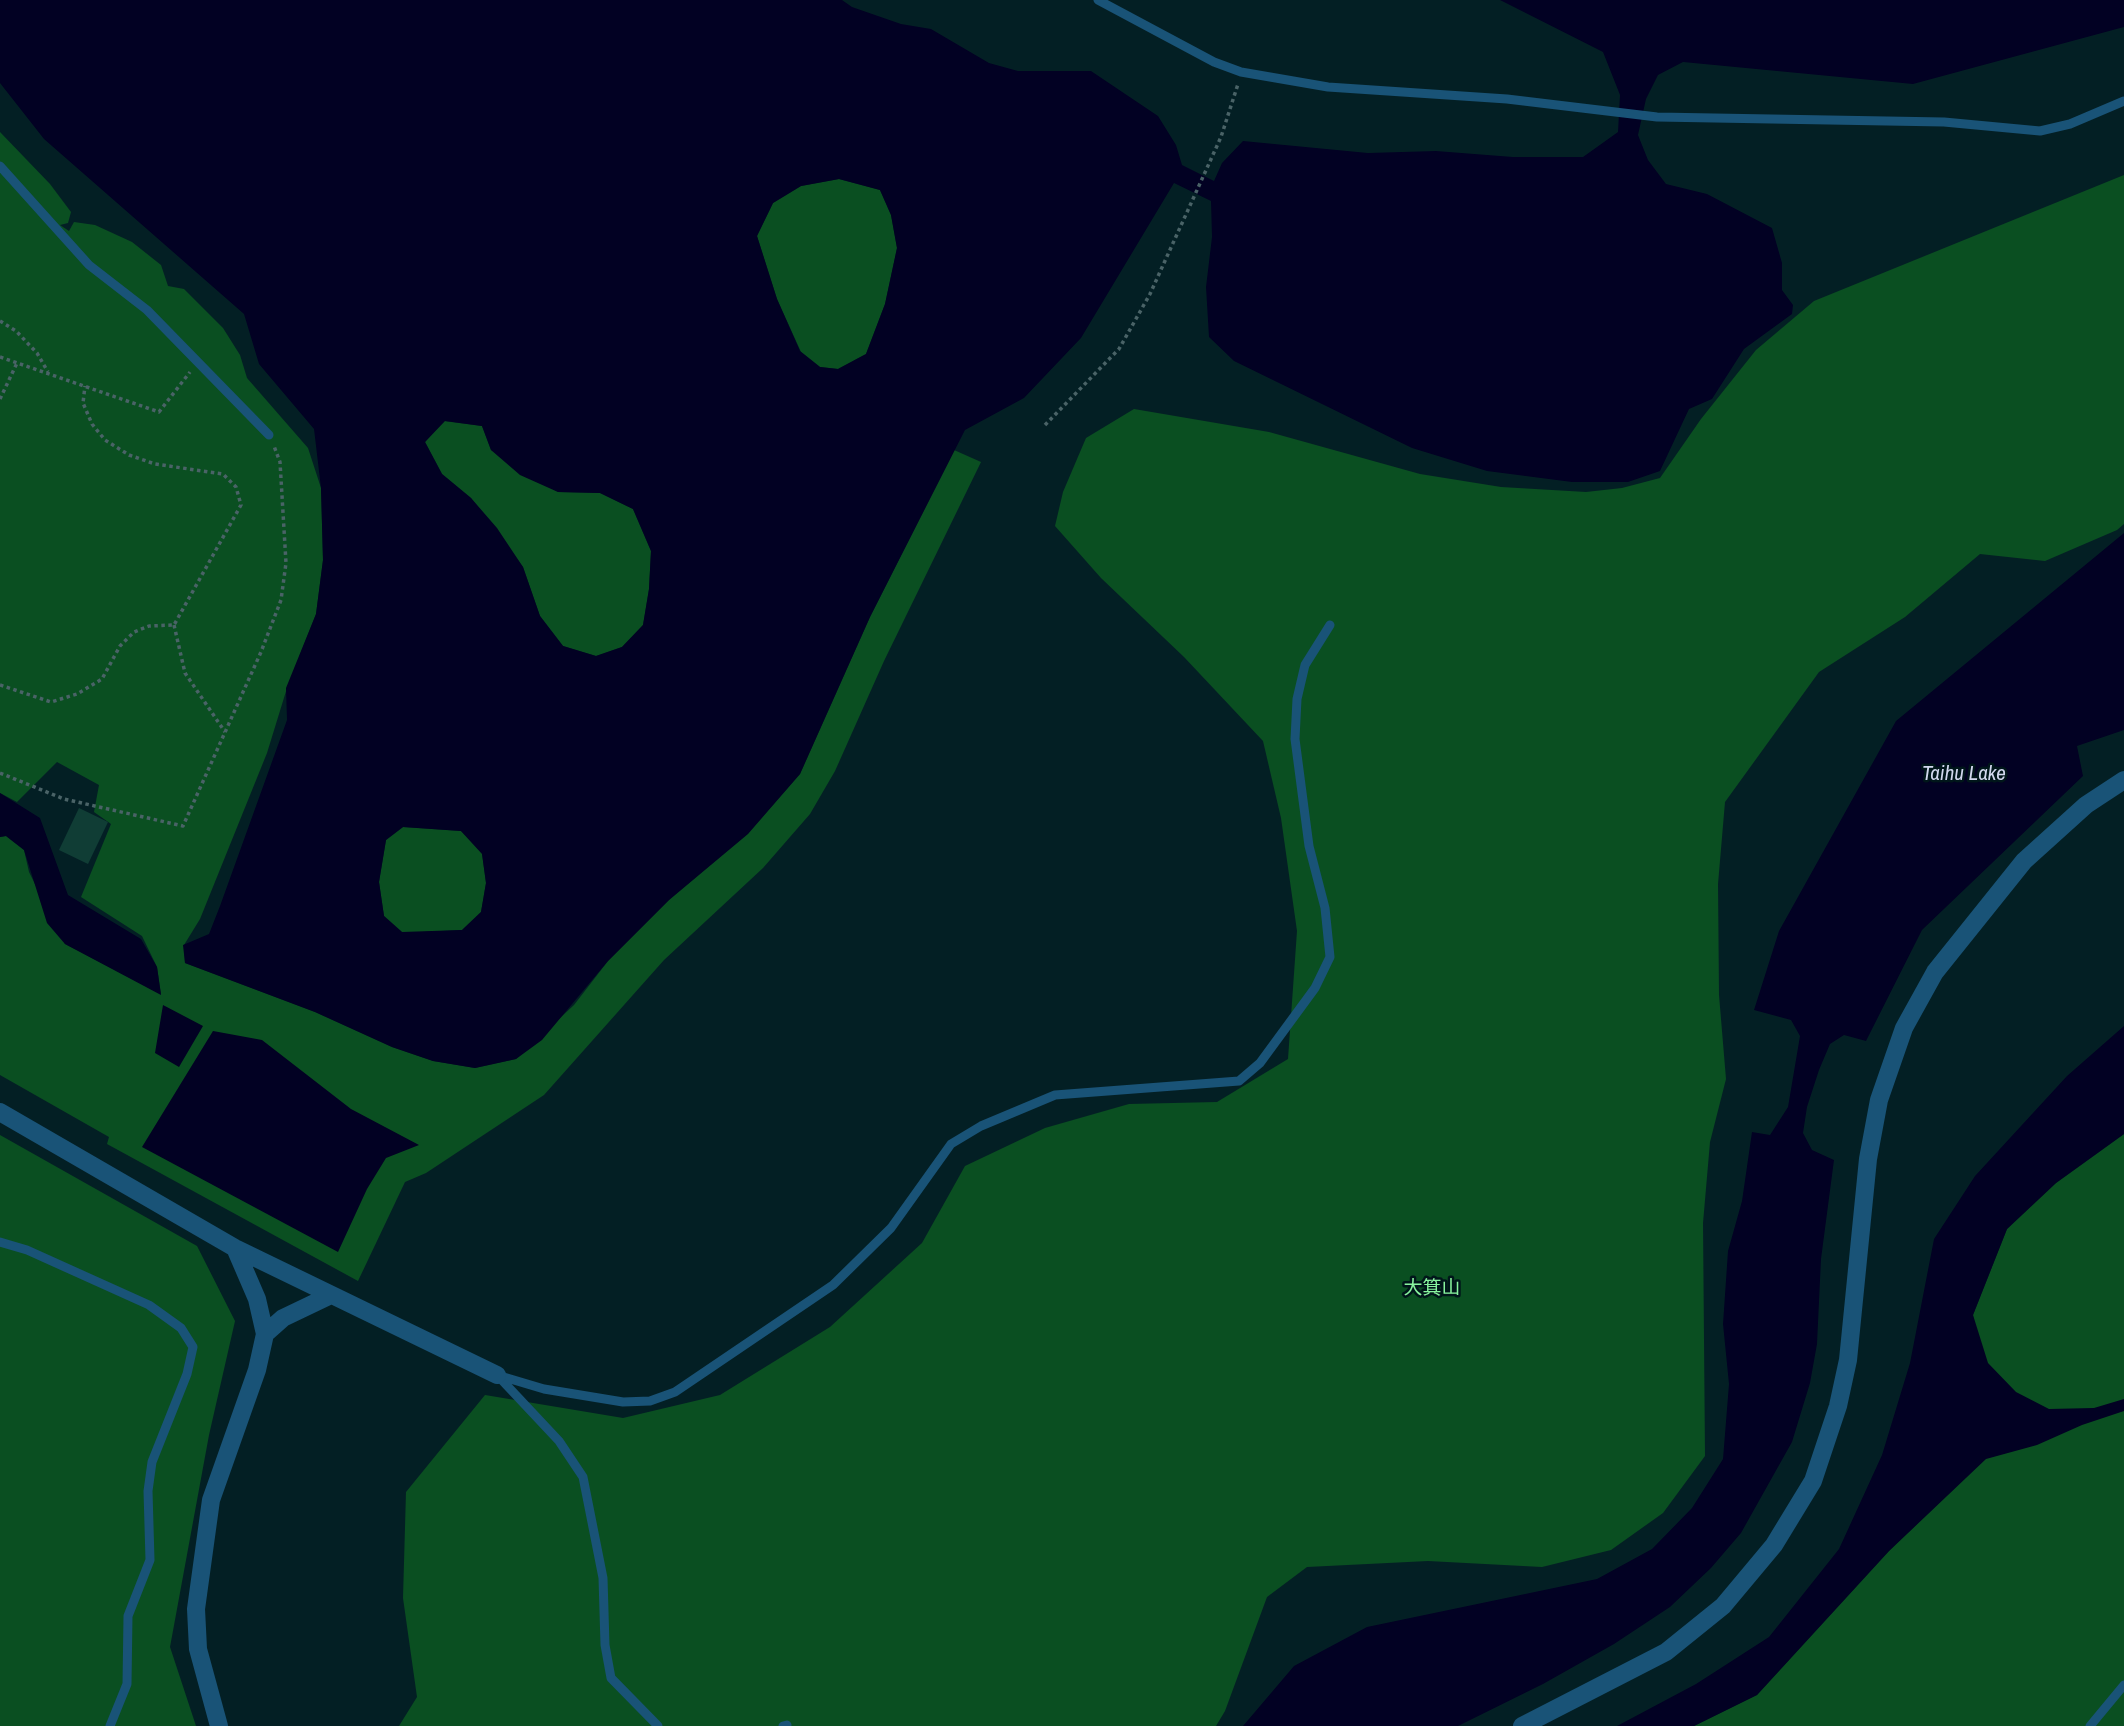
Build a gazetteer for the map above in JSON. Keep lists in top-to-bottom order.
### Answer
{
  "water": ["Taihu Lake"],
  "parks": ["大箕山"]
}
